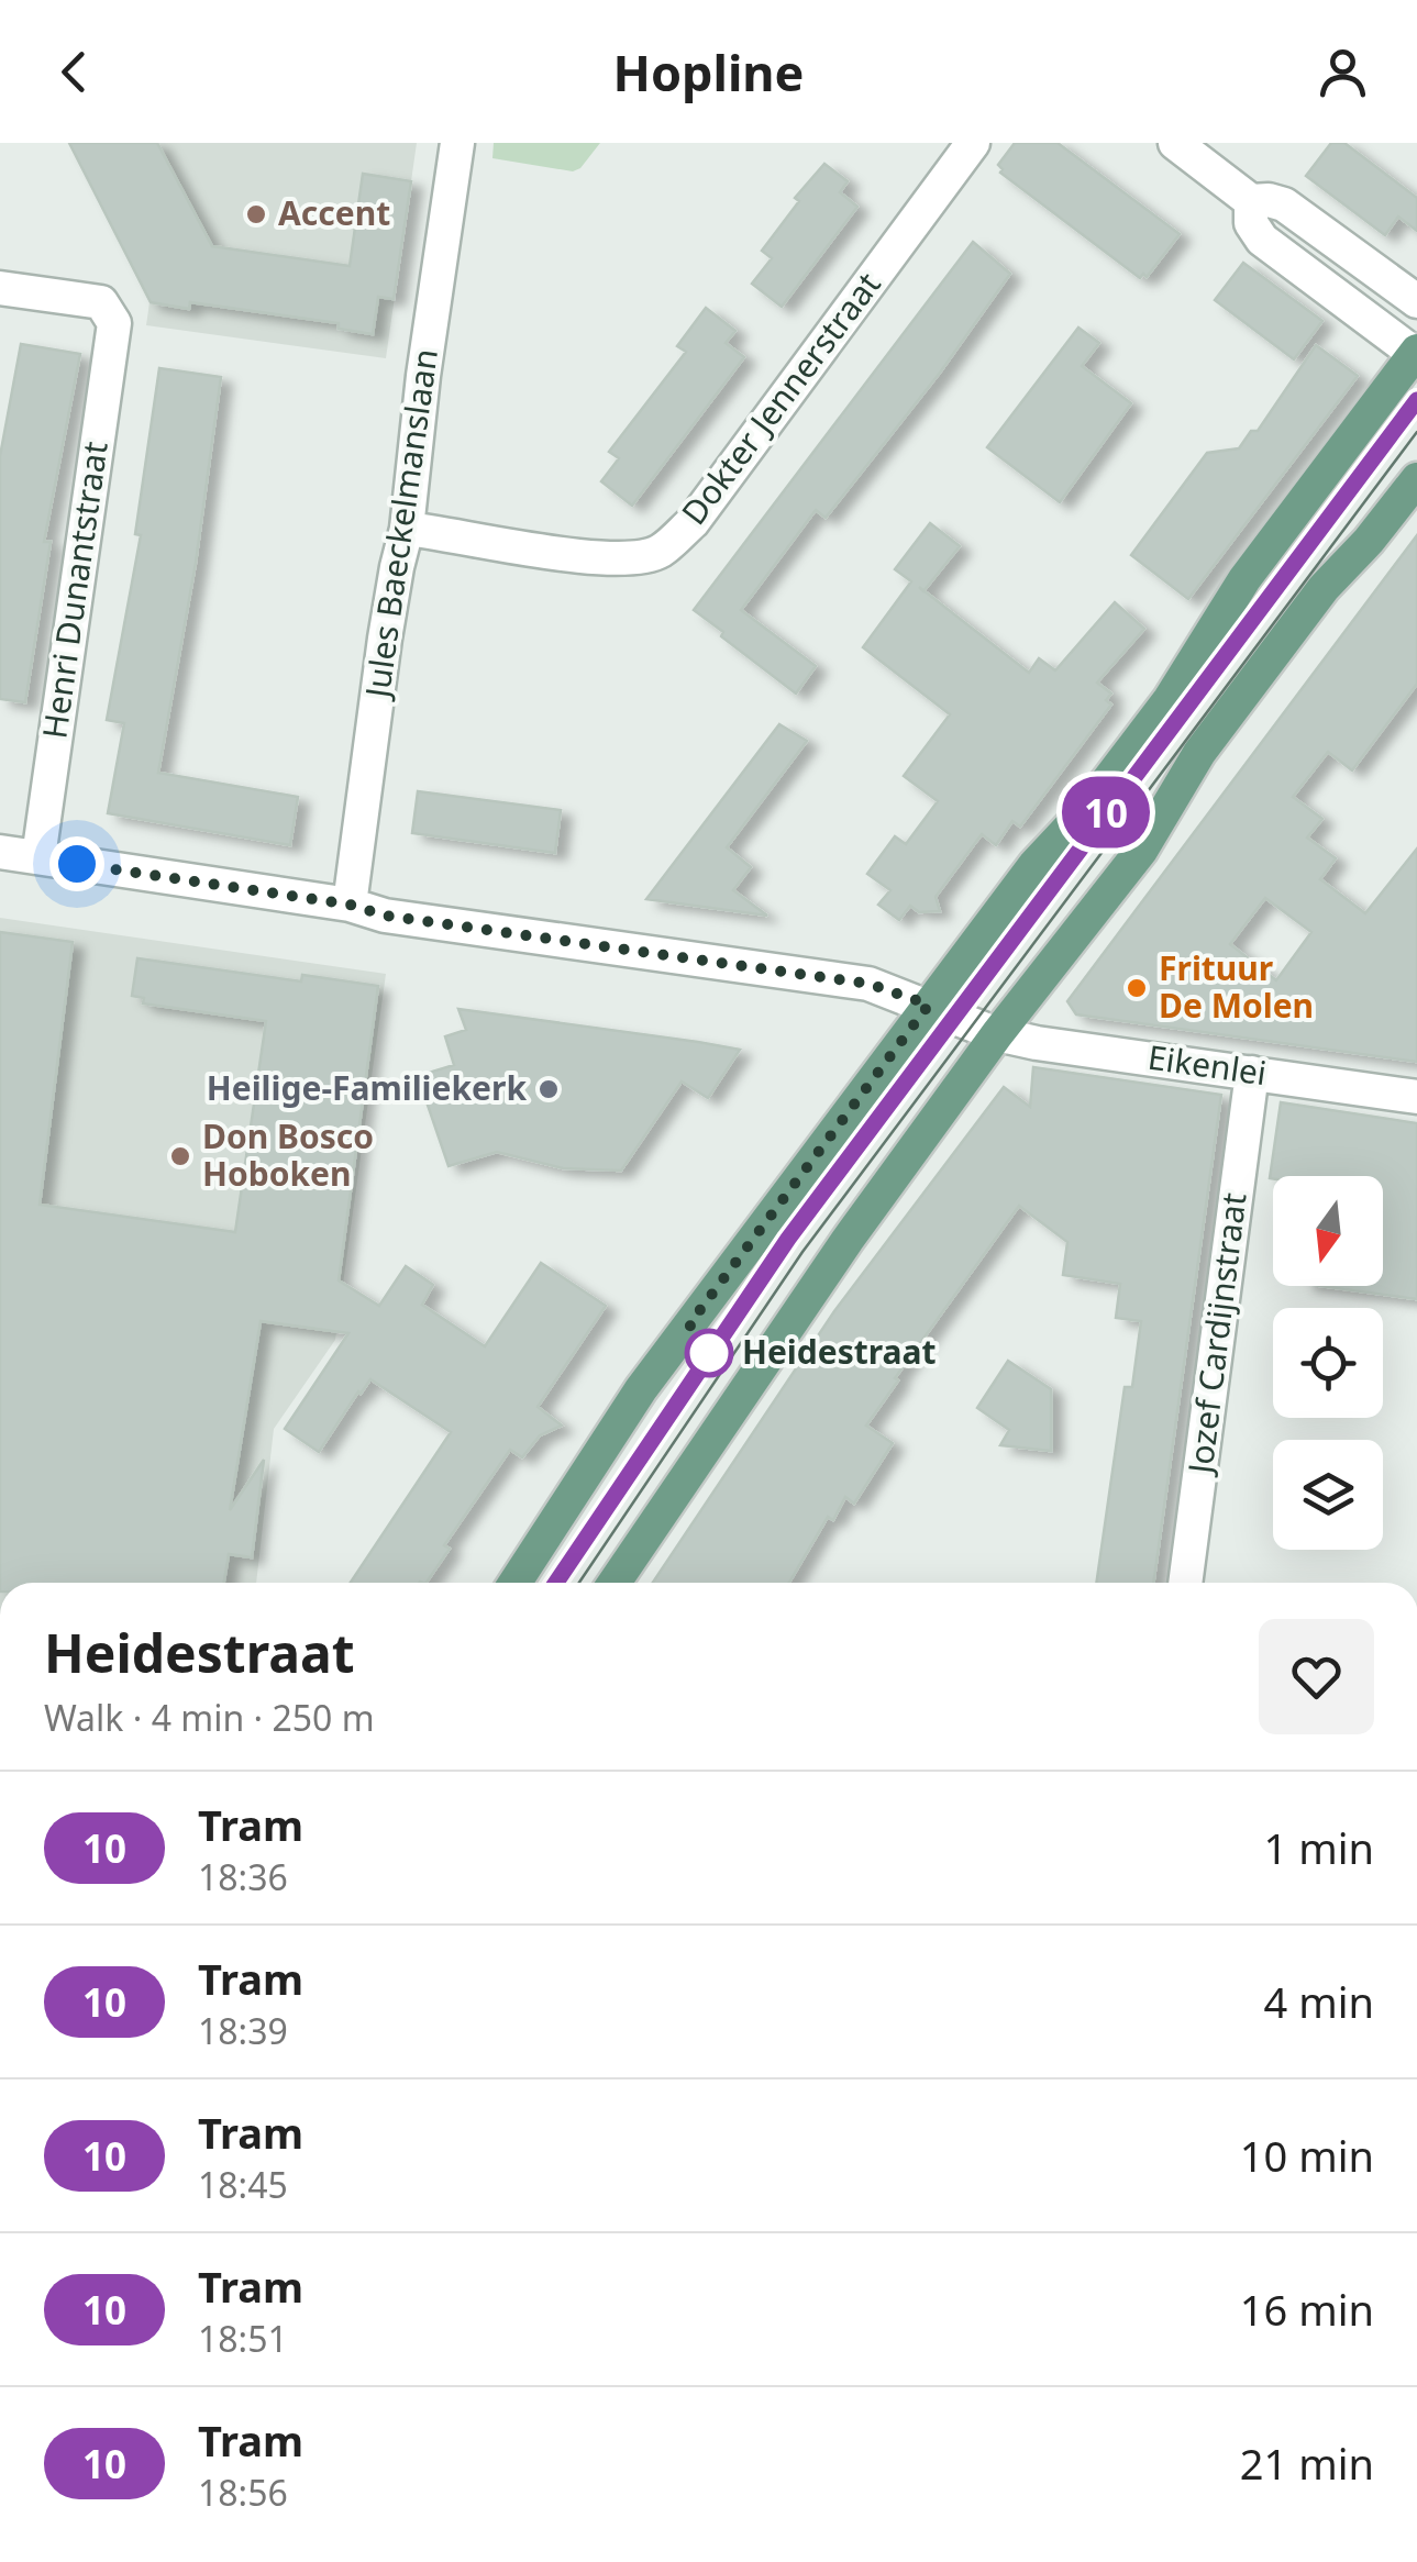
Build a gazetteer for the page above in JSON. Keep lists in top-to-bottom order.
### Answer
{
  "streets": {
    "street": [
      "Dokter Jennerstraat",
      "Jules Baeckelmanslaan",
      "Henri Dunantstraat",
      "Eikenlei",
      "Jozef Cardijnstraat"
    ]
  },
  "crossings": [
    ["Dokter Jennerstraat", "Jules Baeckelmanslaan"],
    ["Jules Baeckelmanslaan", "Eikenlei"],
    ["Henri Dunantstraat", "Eikenlei"],
    ["Eikenlei", "Jozef Cardijnstraat"]
  ],
  "places": [
    "Accent",
    "Frituur De Molen",
    "Heilige-Familiekerk",
    "Don Bosco Hoboken",
    "Heidestraat"
  ],
  "lines": ["tram line 10"],
  "north": "bottom",
  "page": {
    "header": "Hopline",
    "on_map": "10",
    "heading": ["Heidestraat", "Walk · 4 min · 250 m"],
    "list": [
      {
        "mark": "10",
        "name": "Tram",
        "note": "18:36",
        "value": "1 min"
      },
      {
        "mark": "10",
        "name": "Tram",
        "note": "18:39",
        "value": "4 min"
      },
      {
        "mark": "10",
        "name": "Tram",
        "note": "18:45",
        "value": "10 min"
      },
      {
        "mark": "10",
        "name": "Tram",
        "note": "18:51",
        "value": "16 min"
      },
      {
        "mark": "10",
        "name": "Tram",
        "note": "18:56",
        "value": "21 min"
      }
    ]
  }
}
